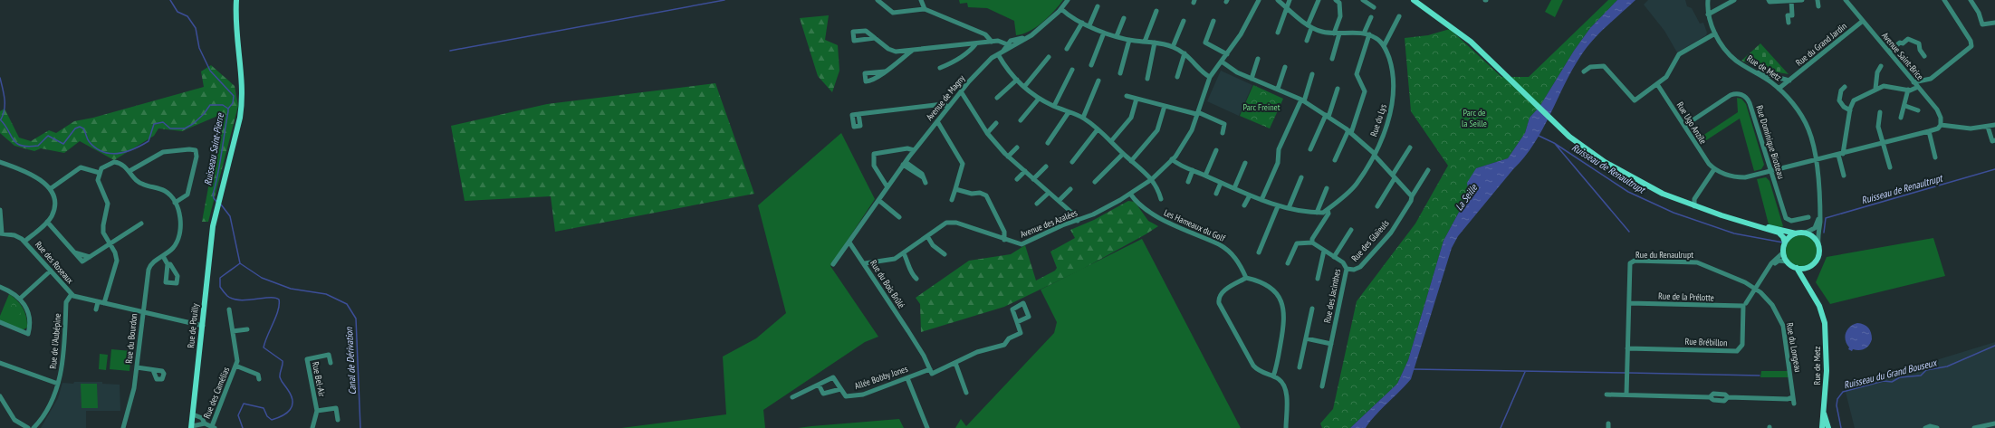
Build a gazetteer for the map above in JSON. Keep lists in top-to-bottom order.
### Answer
{
  "streets": {
    "main road": ["Rue de Metz", "Rue de Pouilly"],
    "street": [
      "Rue du Grand Jardin",
      "Avenue Saint-Brice",
      "Avenue de Magny",
      "Rue du Lys",
      "Rue Ugo Anzile",
      "Rue Dominique Biotteau",
      "Avenue des Azalées",
      "Les Hameaux du Golf",
      "Rue des Glaïeuls",
      "Rue du Renaulrupt",
      "Rue des Roseaux",
      "Rue du Bois Brûlé",
      "Rue des Jacinthes",
      "Rue de la Prélotte",
      "Rue du Bourdon",
      "Rue de l'Aubépine",
      "Rue Brébillon",
      "Rue du Longeau",
      "Allée Bobby Jones",
      "Rue Bel-Air",
      "Rue des Camélias"
    ]
  },
  "crossings": [
    ["Rue du Grand Jardin", "Avenue Saint-Brice"],
    ["Rue du Grand Jardin", "Rue de Metz"],
    ["Avenue Saint-Brice", "Rue Ugo Anzile"],
    ["Rue de Metz", "Rue Ugo Anzile"],
    ["Avenue de Magny", "Rue du Bois Brûlé"],
    ["Rue Ugo Anzile", "Rue Dominique Biotteau"],
    ["Avenue des Azalées", "Les Hameaux du Golf"],
    ["Avenue des Azalées", "Rue du Bois Brûlé"],
    ["Rue des Glaïeuls", "Rue des Jacinthes"],
    ["Rue du Renaulrupt", "Rue de la Prélotte"],
    ["Rue du Renaulrupt", "Rue Brébillon"],
    ["Rue du Renaulrupt", "Rue du Longeau"],
    ["Rue des Roseaux", "Rue de Pouilly"],
    ["Rue des Roseaux", "Rue du Bourdon"],
    ["Rue des Roseaux", "Rue de l'Aubépine"],
    ["Rue du Bois Brûlé", "Allée Bobby Jones"],
    ["Rue de la Prélotte", "Rue Brébillon"]
  ],
  "water": [
    "Ruisseau Saint-Pierre",
    "Ruisseau de Renaultrupt",
    "La Seille",
    "Canal de Dérivation",
    "Ruisseau du Grand Bouseux"
  ],
  "parks": ["Parc Freinet", "Parc de la Seille"]
}
